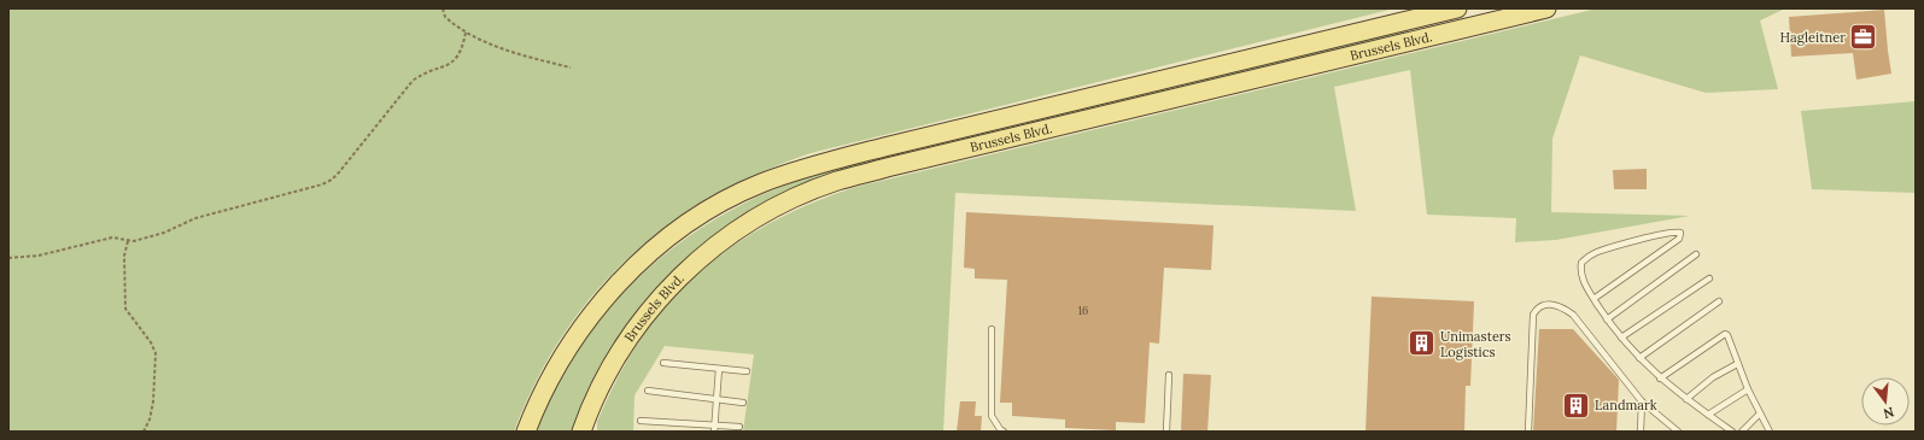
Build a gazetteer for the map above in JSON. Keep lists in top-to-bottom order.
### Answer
{
  "streets": {
    "main road": ["Brussels Blvd."]
  },
  "places": {
    "office": ["Hagleitner"],
    "building": ["Unimasters Logistics", "Landmark"]
  },
  "house_numbers": ["16"],
  "north": "bottom"
}
